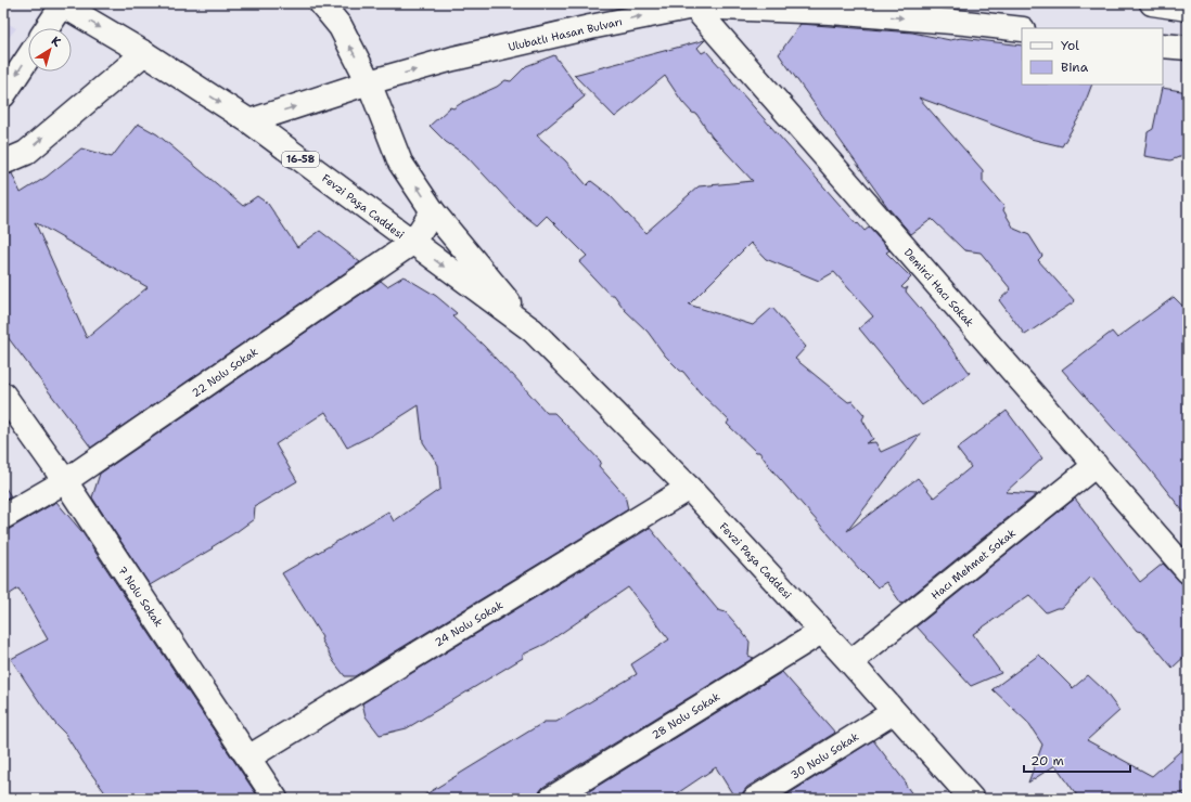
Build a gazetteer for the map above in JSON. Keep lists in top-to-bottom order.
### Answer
{
  "streets": {
    "street": [
      "Ulubatlı Hasan Bulvarı",
      "16-58",
      "Fevzi Paşa Caddesi",
      "Demirci Hacı Sokak",
      "22 Nolu Sokak",
      "Hacı Mehmet Sokak",
      "7 Nolu Sokak",
      "24 Nolu Sokak",
      "28 Nolu Sokak",
      "30 Nolu Sokak"
    ]
  },
  "crossings": [
    ["Ulubatlı Hasan Bulvarı", "Fevzi Paşa Caddesi"],
    ["Ulubatlı Hasan Bulvarı", "Demirci Hacı Sokak"],
    ["Fevzi Paşa Caddesi", "22 Nolu Sokak"],
    ["Fevzi Paşa Caddesi", "Hacı Mehmet Sokak"],
    ["Fevzi Paşa Caddesi", "24 Nolu Sokak"],
    ["Fevzi Paşa Caddesi", "28 Nolu Sokak"],
    ["Fevzi Paşa Caddesi", "30 Nolu Sokak"],
    ["Demirci Hacı Sokak", "Hacı Mehmet Sokak"],
    ["22 Nolu Sokak", "7 Nolu Sokak"],
    ["7 Nolu Sokak", "24 Nolu Sokak"]
  ],
  "one_way": ["Ulubatlı Hasan Bulvarı"],
  "legend": ["Yol", "Bina"],
  "scale_bar": "20 m",
  "north": "top right"
}
